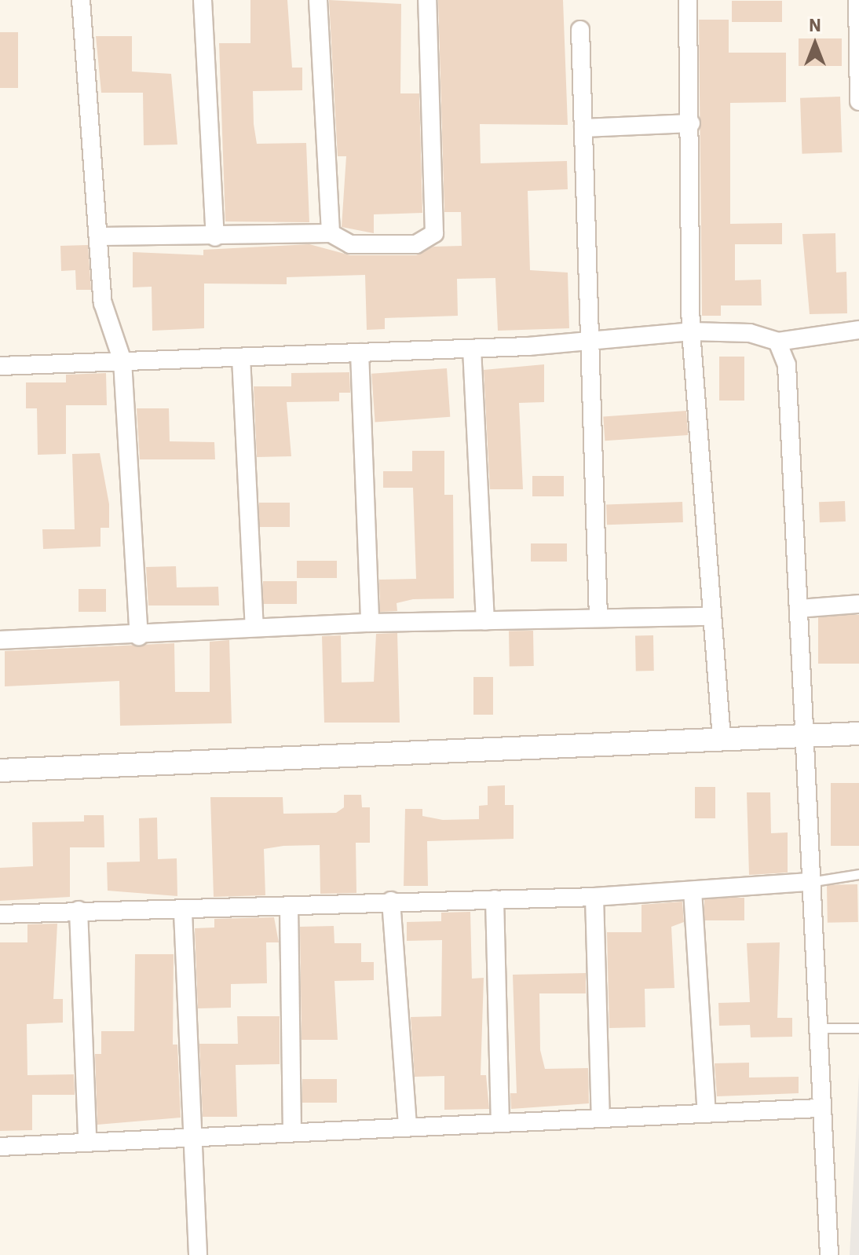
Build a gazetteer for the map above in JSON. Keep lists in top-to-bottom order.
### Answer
{
  "north": "top"
}
